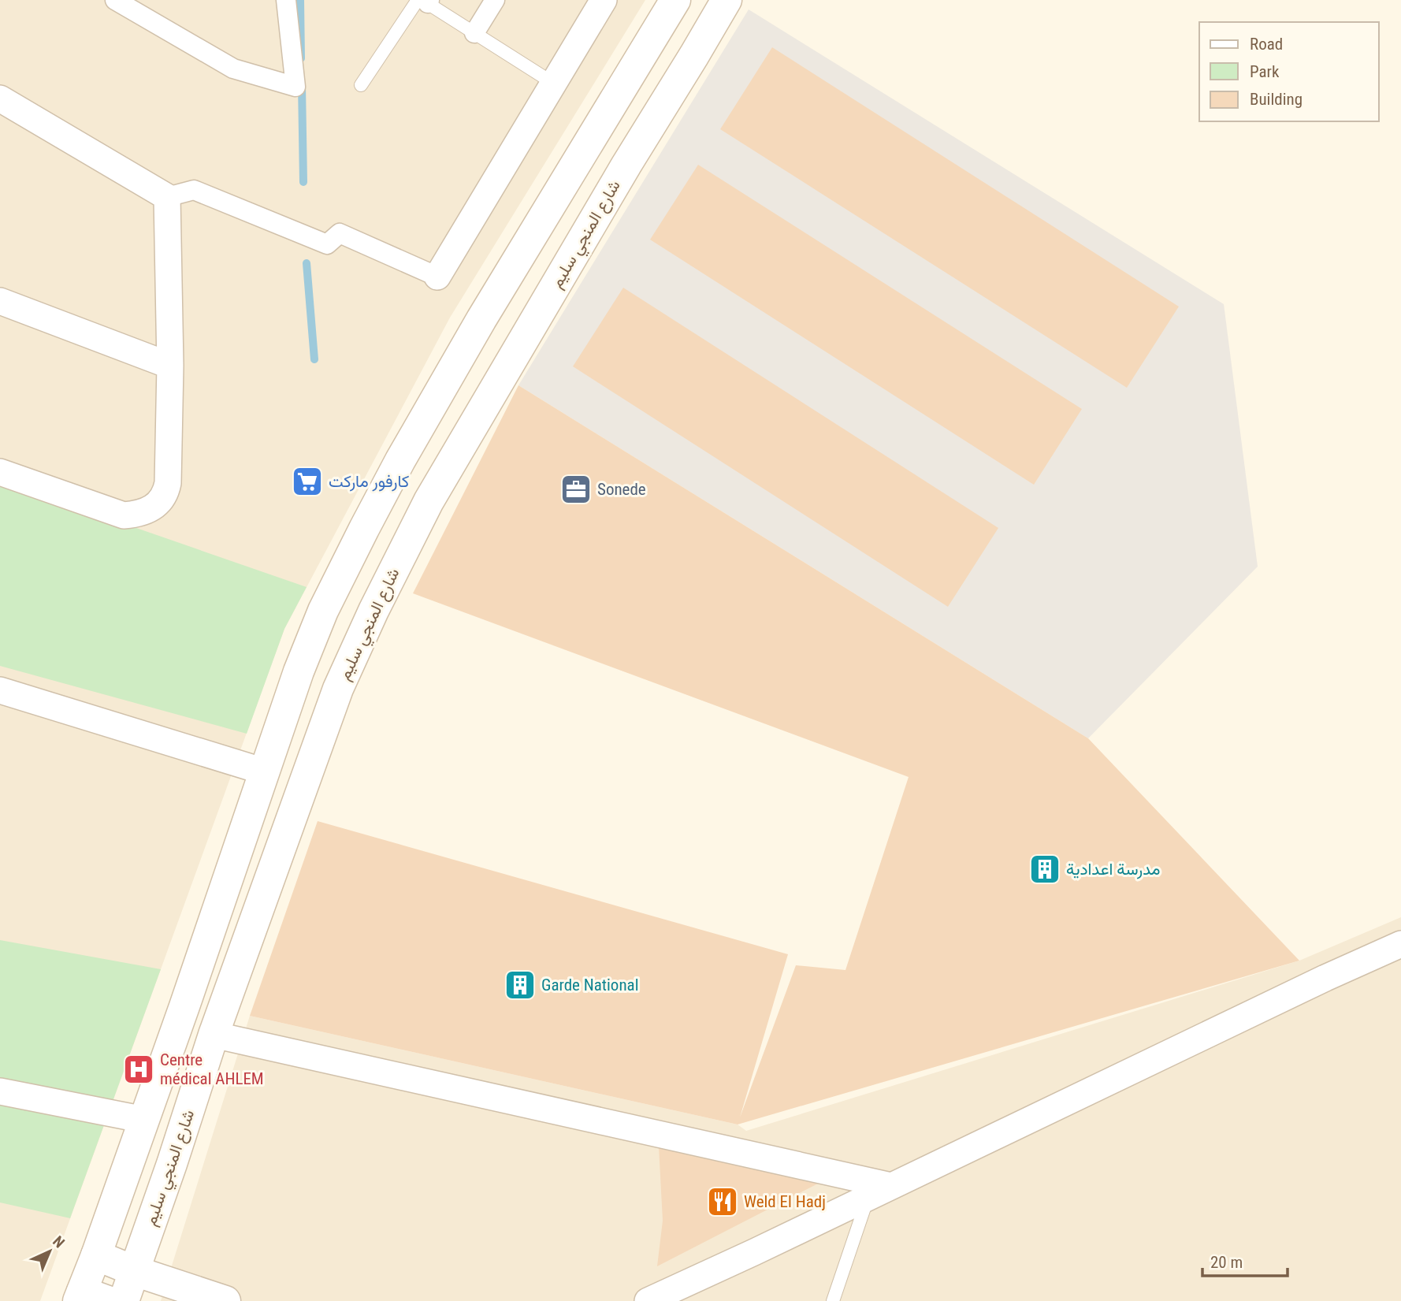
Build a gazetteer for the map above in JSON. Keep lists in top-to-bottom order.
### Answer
{
  "streets": {
    "main road": ["شارع المنجي سليم"]
  },
  "places": {
    "supermarket": ["كارفور ماركت"],
    "office": ["Sonede"],
    "building": ["مدرسة اعدادية", "Garde National"],
    "hospital": ["Centre médical AHLEM"],
    "restaurant": ["Weld El Hadj"]
  },
  "legend": ["Road", "Park", "Building"],
  "scale_bar": "20 m",
  "north": "top right"
}
